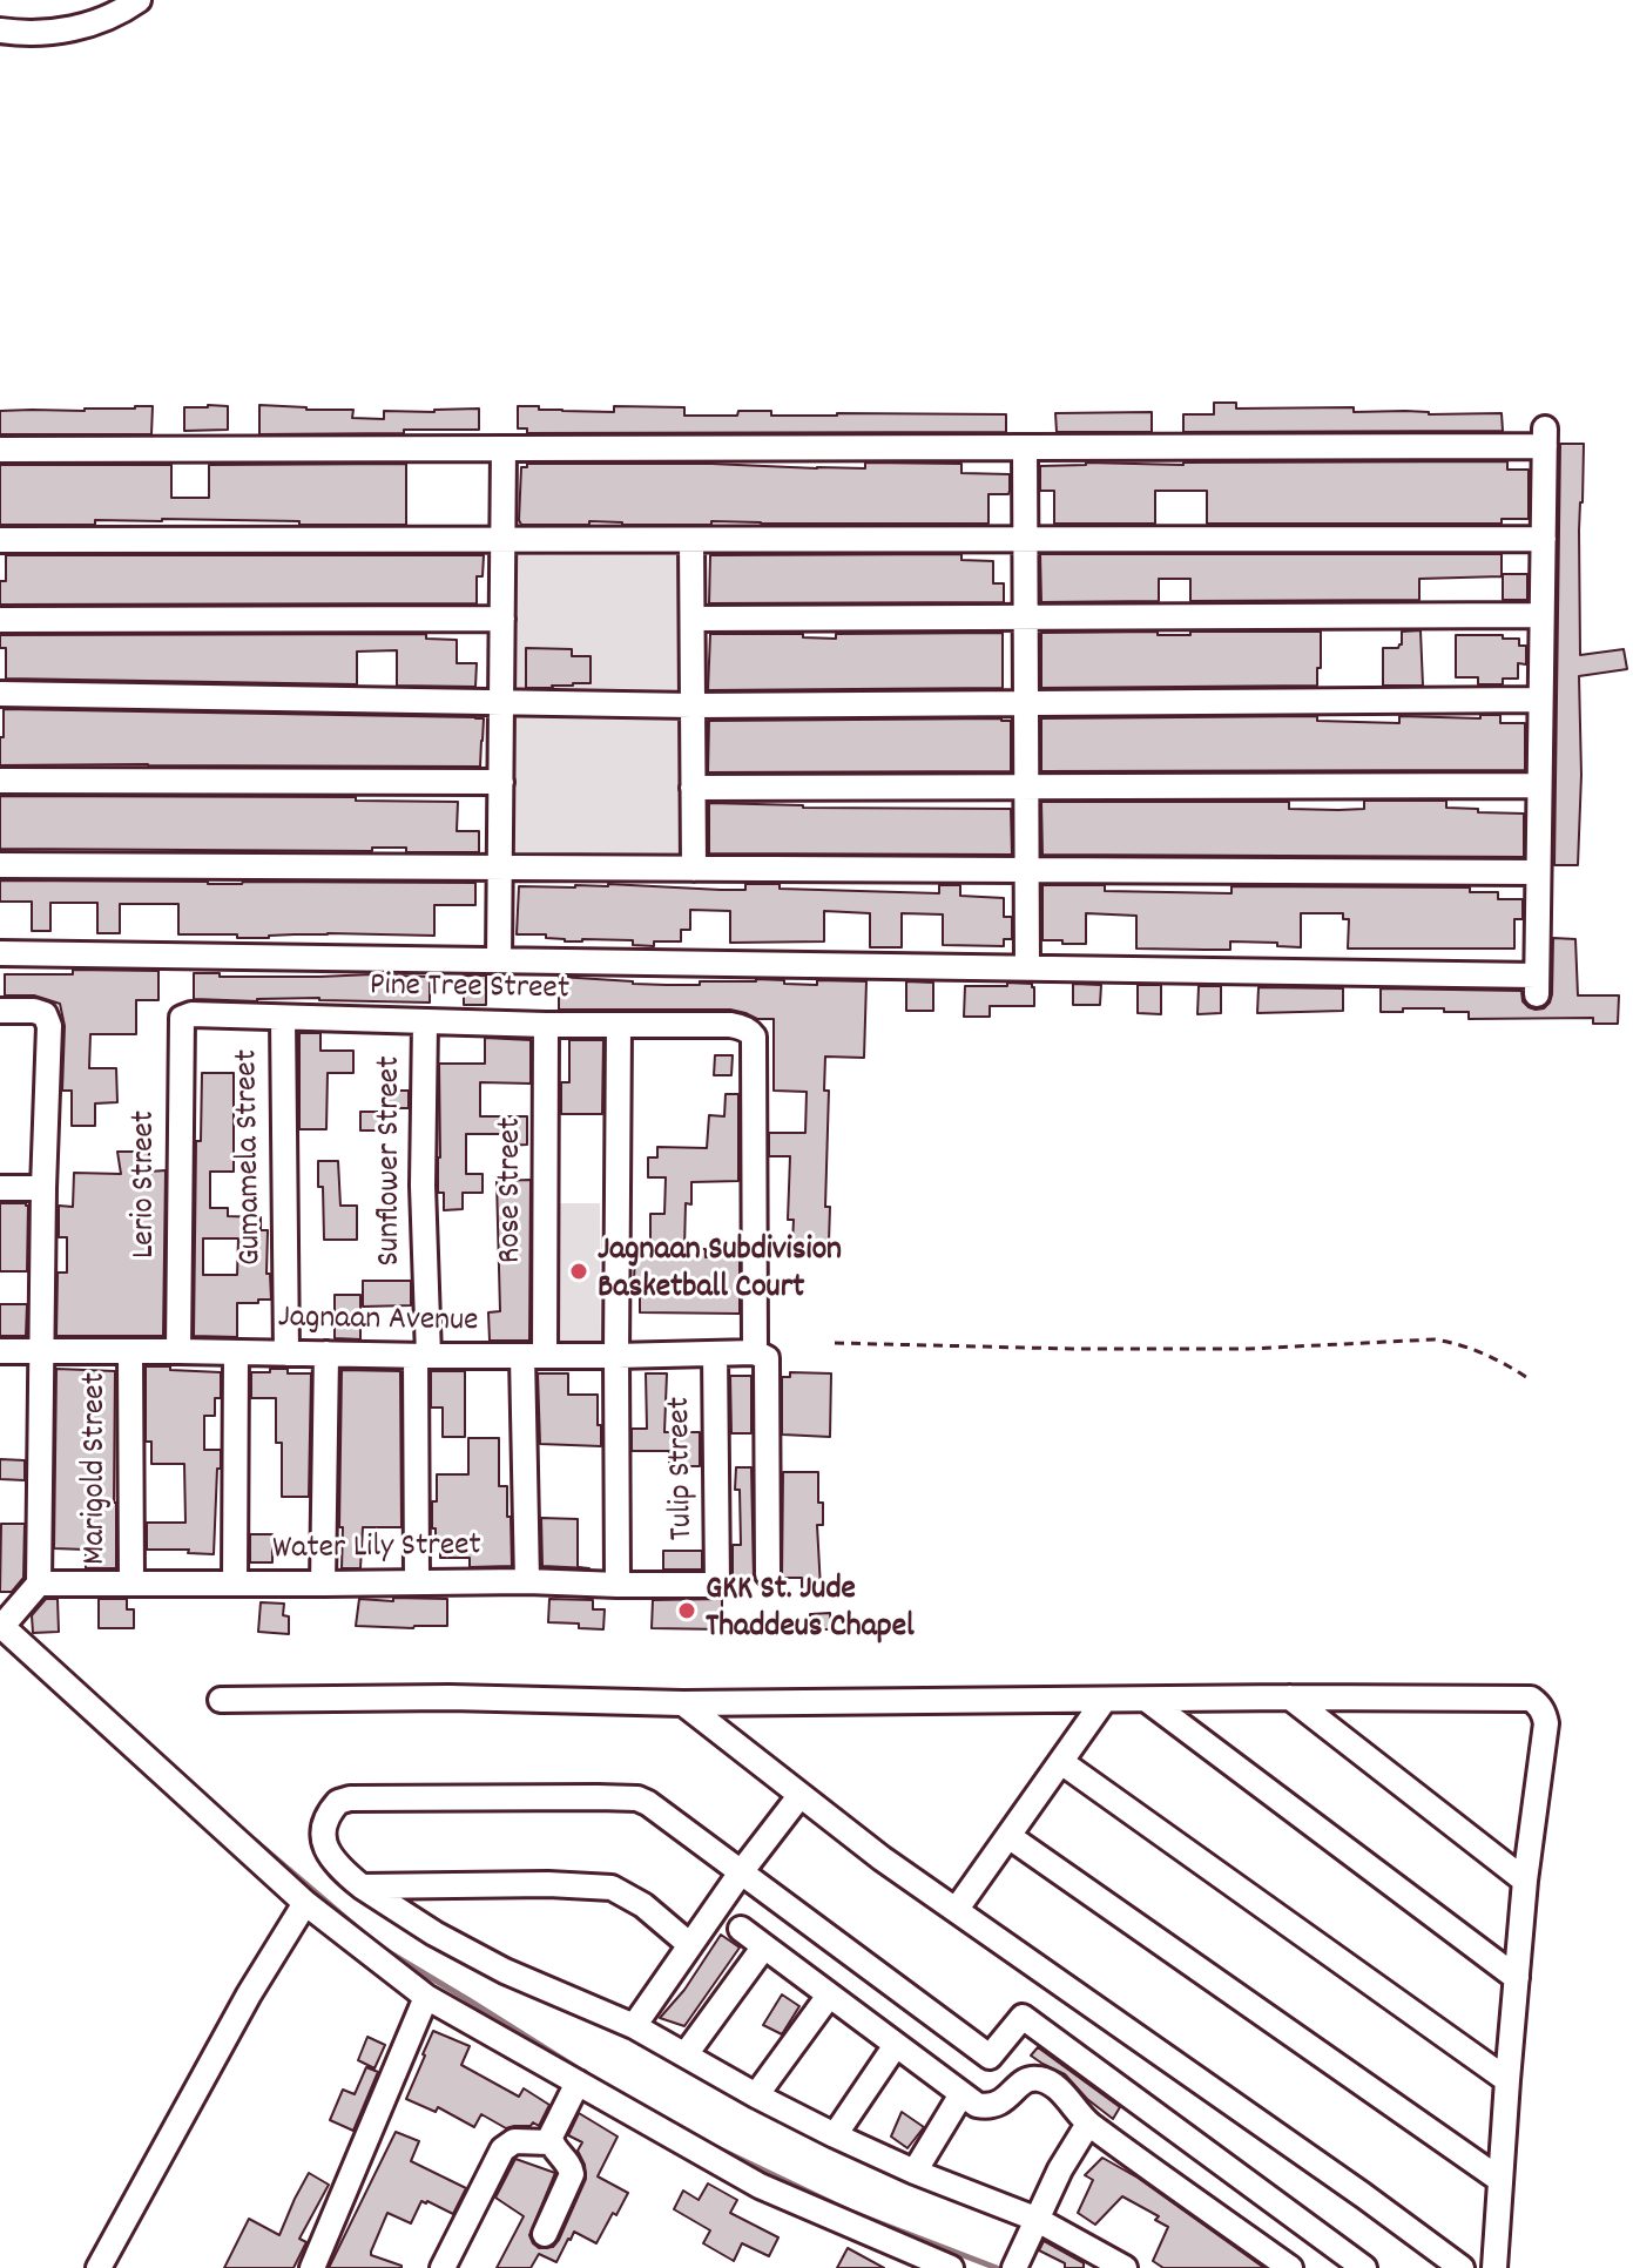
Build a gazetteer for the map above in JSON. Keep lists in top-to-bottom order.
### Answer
{
  "streets": {
    "street": [
      "Pine Tree Street",
      "Gumamela Street",
      "Sunflower Street",
      "Lerio Street",
      "Rose Street",
      "Jagnaan Avenue",
      "Marigold Street",
      "Tulip Street",
      "Water Lily Street"
    ]
  },
  "crossings": [
    ["Pine Tree Street", "Gumamela Street"],
    ["Pine Tree Street", "Sunflower Street"],
    ["Pine Tree Street", "Lerio Street"],
    ["Pine Tree Street", "Rose Street"],
    ["Pine Tree Street", "Jagnaan Avenue"],
    ["Gumamela Street", "Jagnaan Avenue"],
    ["Sunflower Street", "Jagnaan Avenue"],
    ["Sunflower Street", "Water Lily Street"],
    ["Lerio Street", "Jagnaan Avenue"],
    ["Rose Street", "Jagnaan Avenue"],
    ["Rose Street", "Water Lily Street"],
    ["Jagnaan Avenue", "Marigold Street"],
    ["Jagnaan Avenue", "Tulip Street"],
    ["Marigold Street", "Water Lily Street"],
    ["Tulip Street", "Water Lily Street"]
  ],
  "places": ["Jagnaan Subdivision Basketball Court", "GKK St. Jude Thaddeus Chapel"]
}
